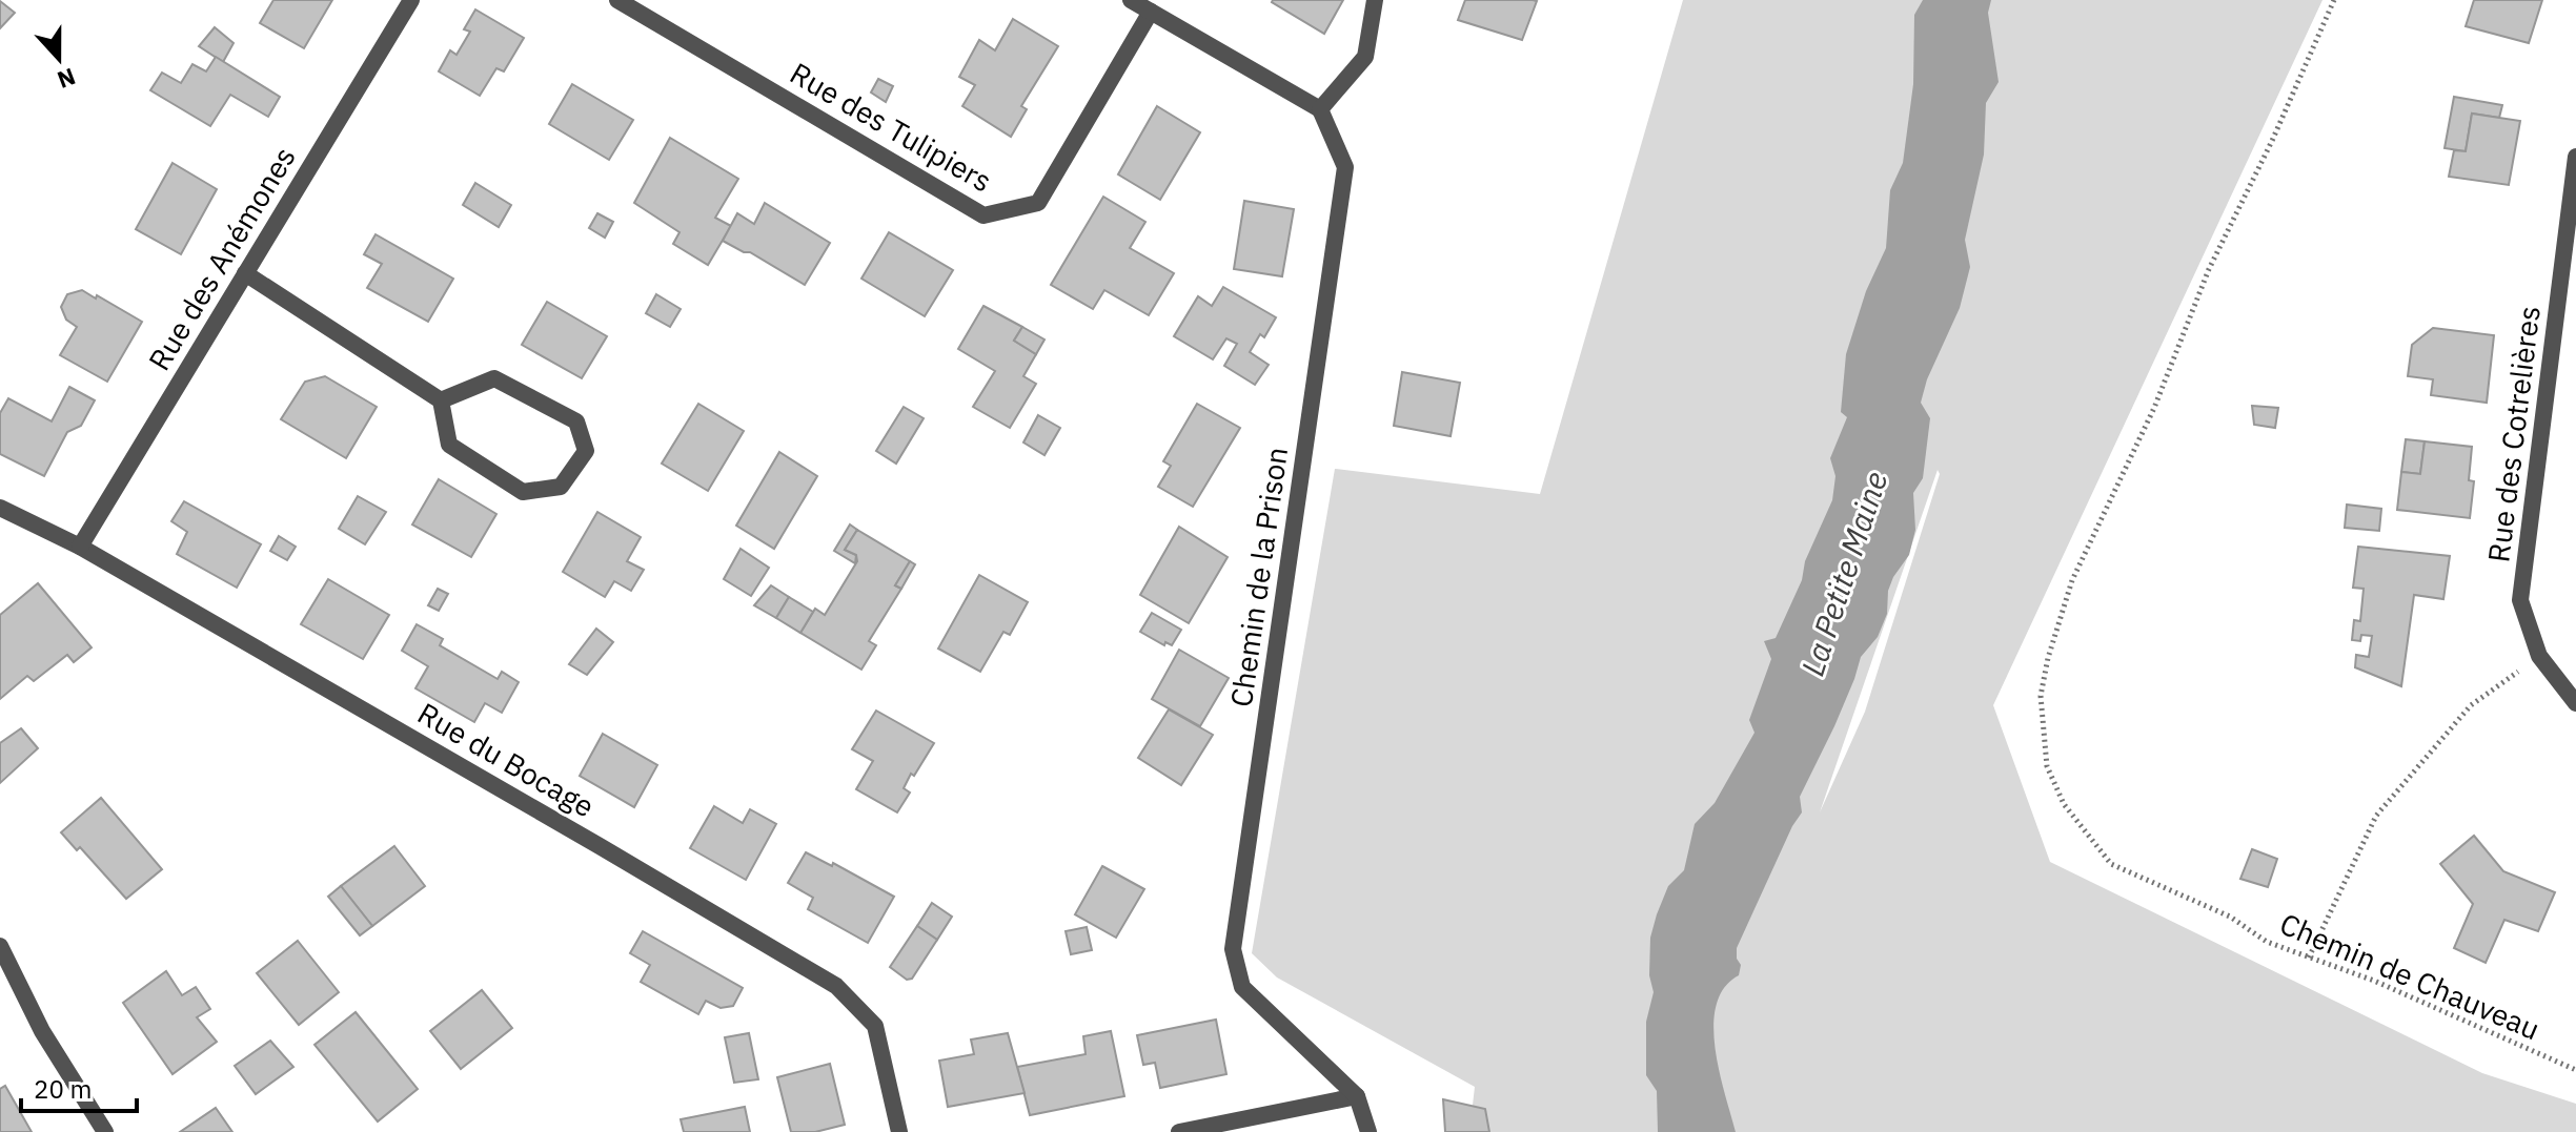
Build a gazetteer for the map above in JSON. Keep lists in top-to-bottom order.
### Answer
{
  "streets": {
    "street": [
      "Rue des Tulipiers",
      "Rue des Anémones",
      "Rue des Cotrelières",
      "Chemin de la Prison",
      "Rue du Bocage"
    ],
    "path": ["Chemin de Chauveau"]
  },
  "crossings": [
    ["Rue des Anémones", "Rue du Bocage"]
  ],
  "water": ["La Petite Maine"],
  "scale_bar": "20 m",
  "north": "bottom"
}
